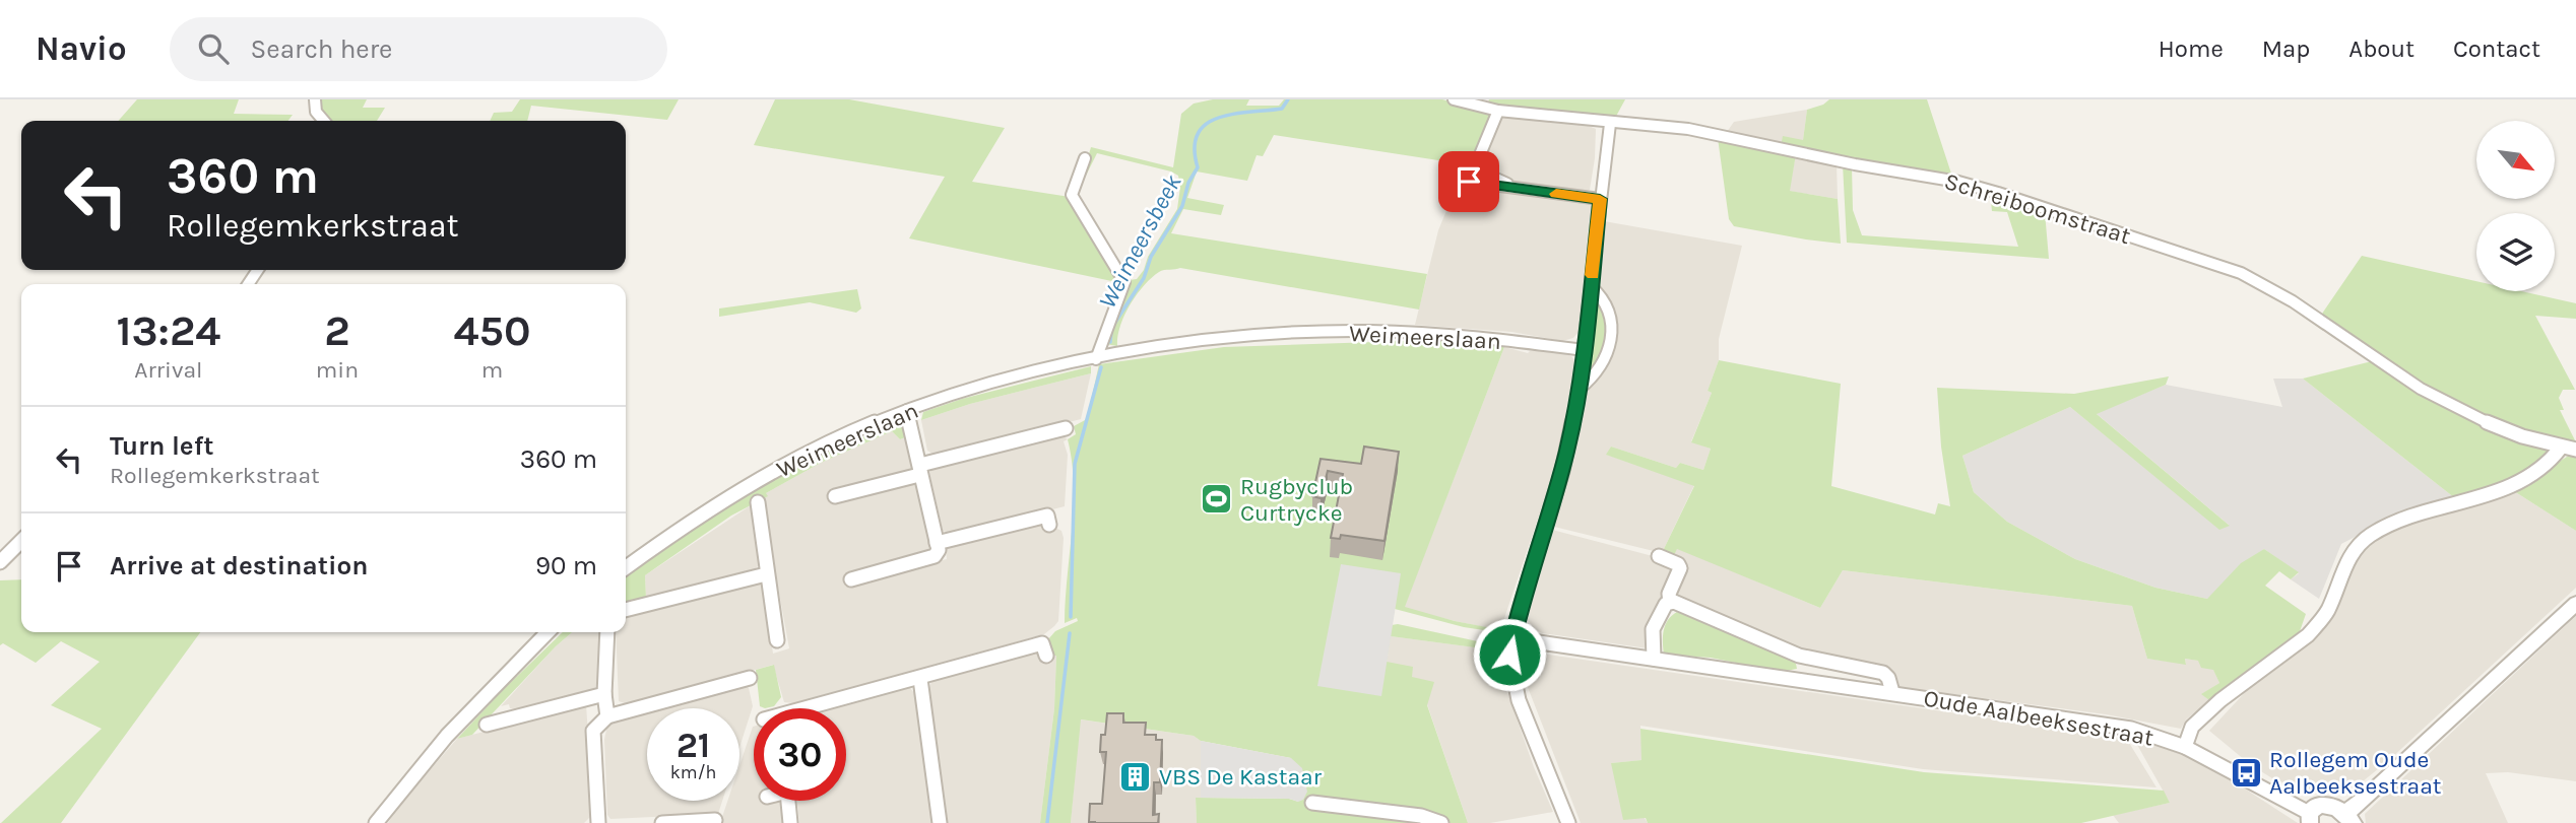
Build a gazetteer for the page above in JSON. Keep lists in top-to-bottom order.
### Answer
{
  "streets": {
    "street": ["Schreiboomstraat", "Weimeerslaan", "Oude Aalbeeksestraat"]
  },
  "crossings": [
    ["Schreiboomstraat", "Oude Aalbeeksestraat"]
  ],
  "water": ["Weimeersbeek"],
  "places": {
    "sports": ["Rugbyclub Curtrycke"],
    "bus stop": ["Rollegem Oude Aalbeeksestraat"],
    "building": ["VBS De Kastaar"]
  },
  "north": "bottom right",
  "page": {
    "header": "Navio",
    "search": "Search here",
    "nav": [
      "Home",
      "Map",
      "About",
      "Contact"
    ],
    "turn": ["360 m", "Rollegemkerkstraat"],
    "eta": [
      "13:24",
      "Arrival",
      "2",
      "min",
      "450",
      "m"
    ],
    "list": [
      {
        "name": "Turn left",
        "note": "Rollegemkerkstraat",
        "value": "360 m"
      },
      {
        "name": "Arrive at destination",
        "value": "90 m"
      }
    ],
    "speed": "21 km/h",
    "limit": "30"
  }
}
